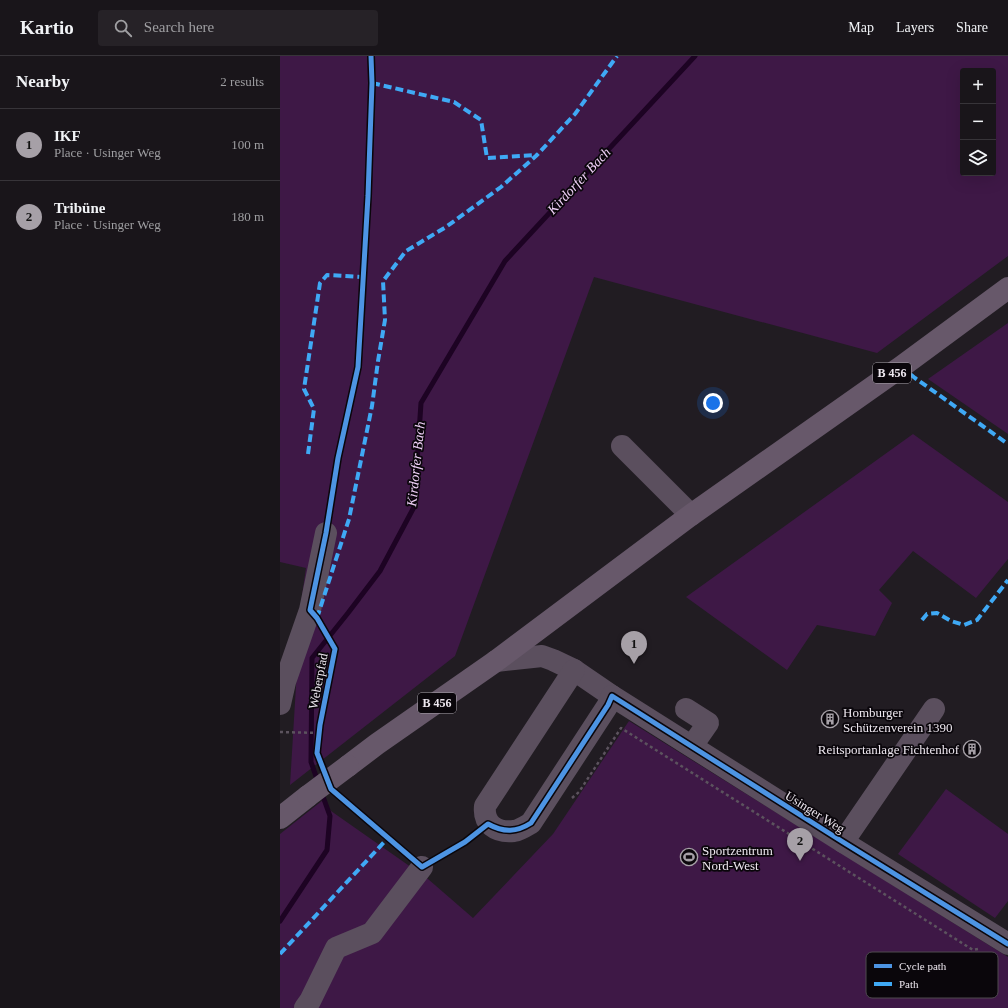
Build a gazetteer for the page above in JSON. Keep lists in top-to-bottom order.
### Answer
{
  "streets": {
    "main road": ["B 456"],
    "street": ["Usinger Weg"],
    "cycle path": ["Weberpfad"]
  },
  "crossings": [
    ["B 456", "Usinger Weg"]
  ],
  "water": ["Kirdorfer Bach"],
  "places": {
    "building": ["Homburger Schützenverein 1390", "Reitsportanlage Fichtenhof"],
    "sports": ["Sportzentrum Nord-West"]
  },
  "legend": ["Cycle path", "Path"],
  "page": {
    "header": "Kartio",
    "search": "Search here",
    "nav": ["Map", "Layers", "Share"],
    "heading": ["Nearby", "2 results"],
    "map_buttons": ["+", "−"],
    "list": [
      {
        "mark": "1",
        "name": "IKF",
        "note": "Place · Usinger Weg",
        "value": "100 m"
      },
      {
        "mark": "2",
        "name": "Tribüne",
        "note": "Place · Usinger Weg",
        "value": "180 m"
      }
    ],
    "pins": ["1", "2"]
  }
}
